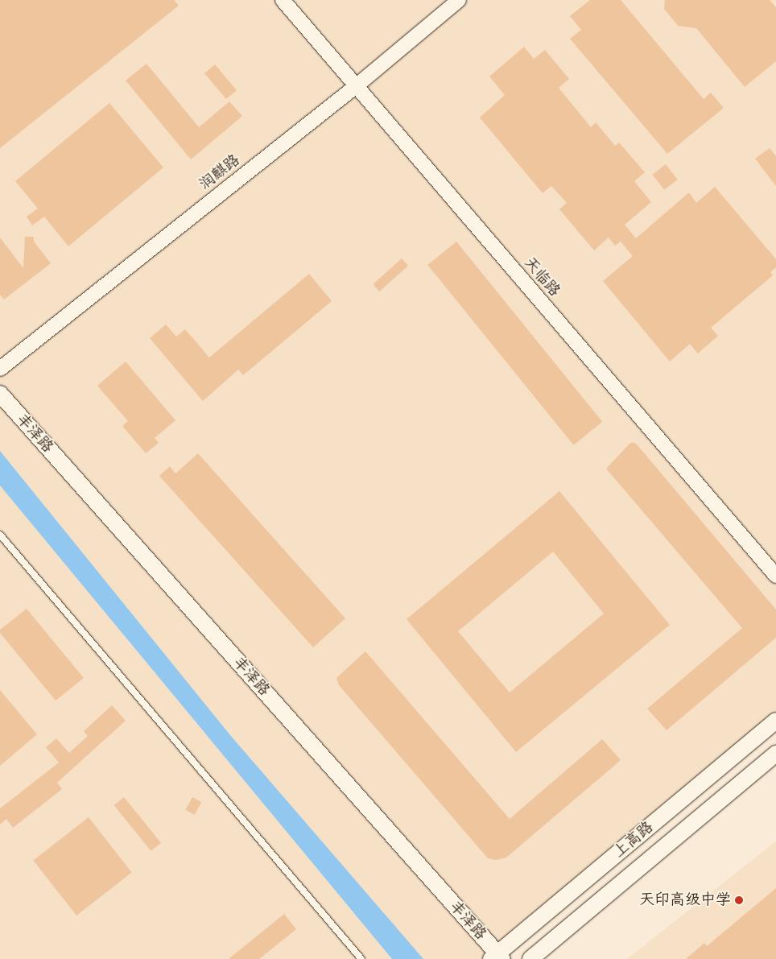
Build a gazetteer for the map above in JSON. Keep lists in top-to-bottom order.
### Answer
{
  "streets": {
    "main road": ["丰泽路", "上高路"],
    "street": ["润麒路", "天临路"]
  },
  "crossings": [
    ["润麒路", "天临路"],
    ["丰泽路", "上高路"]
  ],
  "places": ["天印高级中学"]
}
